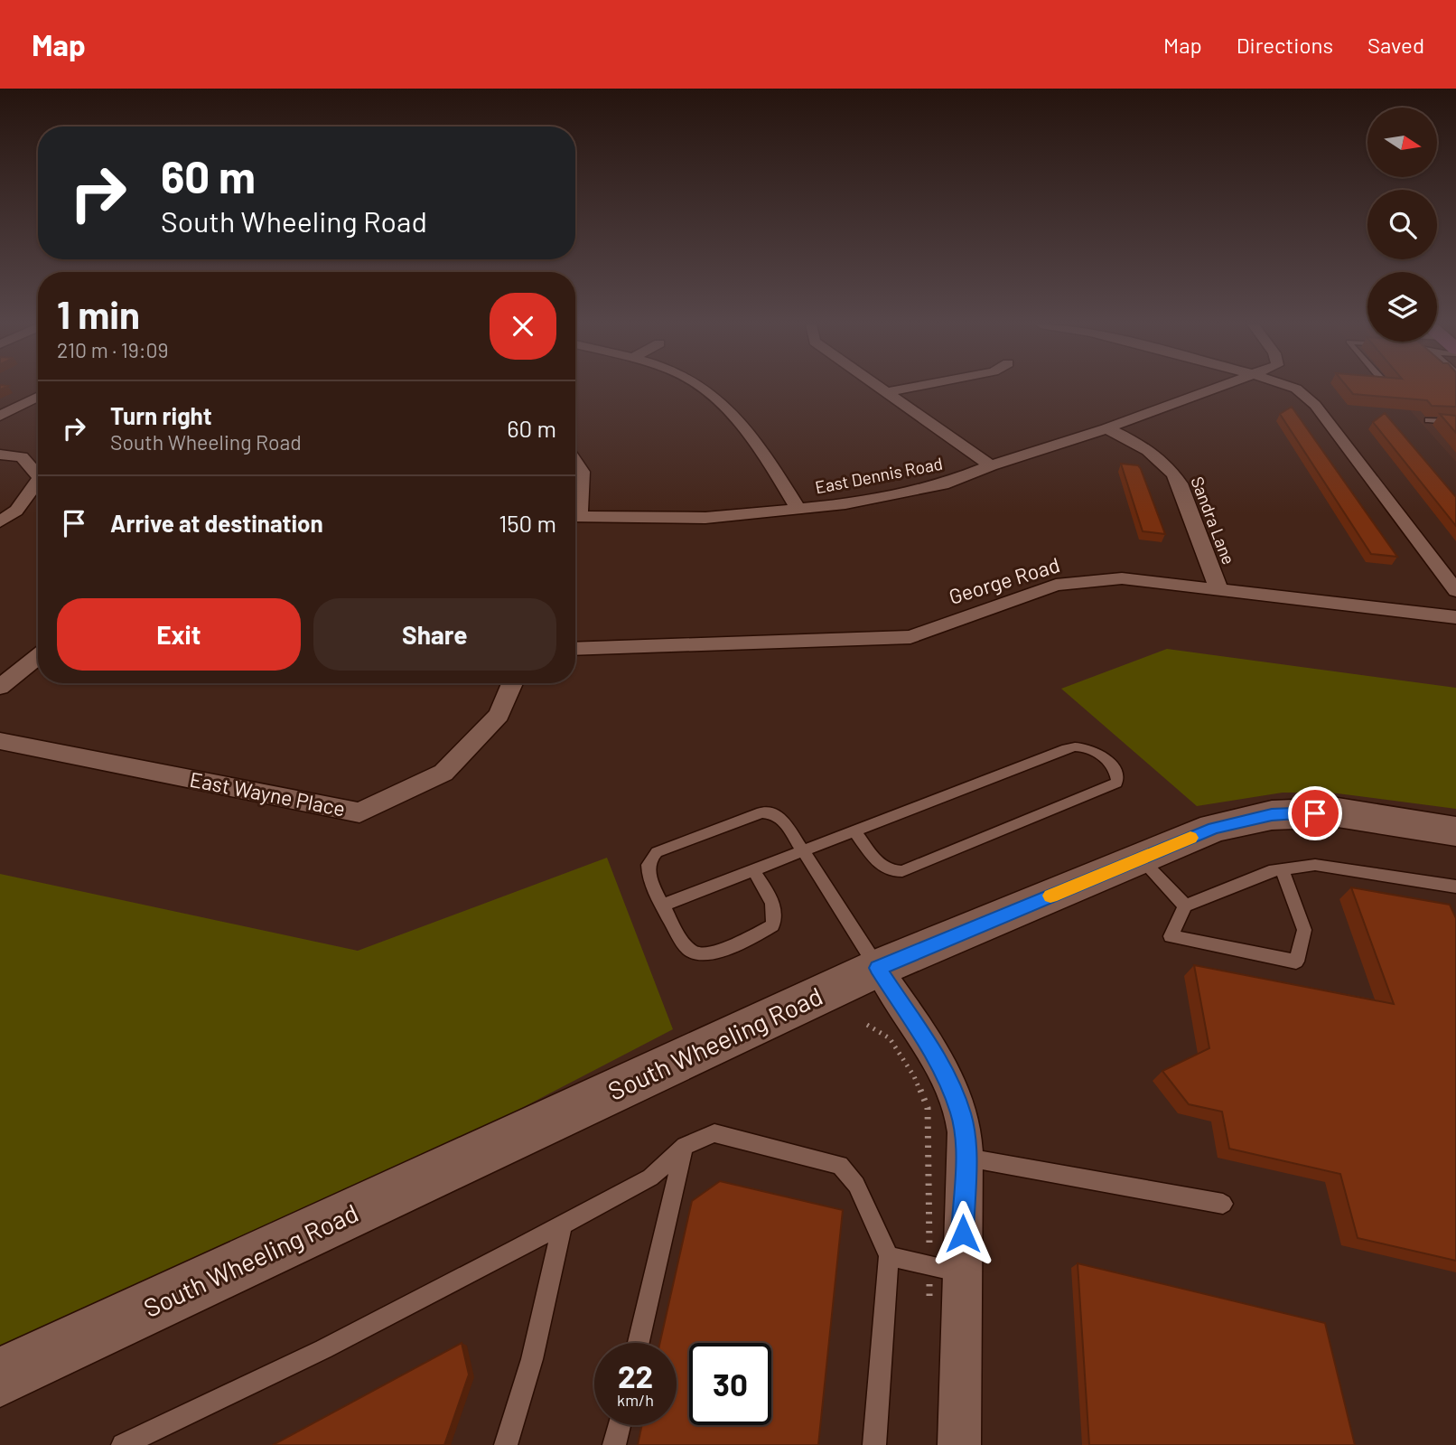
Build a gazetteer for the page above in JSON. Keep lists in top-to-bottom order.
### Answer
{
  "streets": {
    "main road": ["South Wheeling Road"],
    "street": [
      "East Dennis Road",
      "Sandra Lane",
      "George Road",
      "East Wayne Place"
    ]
  },
  "crossings": [
    ["East Dennis Road", "Sandra Lane"],
    ["Sandra Lane", "George Road"]
  ],
  "north": "right",
  "page": {
    "header": "Map",
    "nav": ["Map", "Directions", "Saved"],
    "turn": ["60 m", "South Wheeling Road"],
    "heading": ["1 min", "210 m · 19:09"],
    "list": [
      {
        "name": "Turn right",
        "note": "South Wheeling Road",
        "value": "60 m"
      },
      {
        "name": "Arrive at destination",
        "value": "150 m"
      }
    ],
    "buttons": ["Exit", "Share"],
    "speed": "22 km/h",
    "limit": "30"
  }
}
